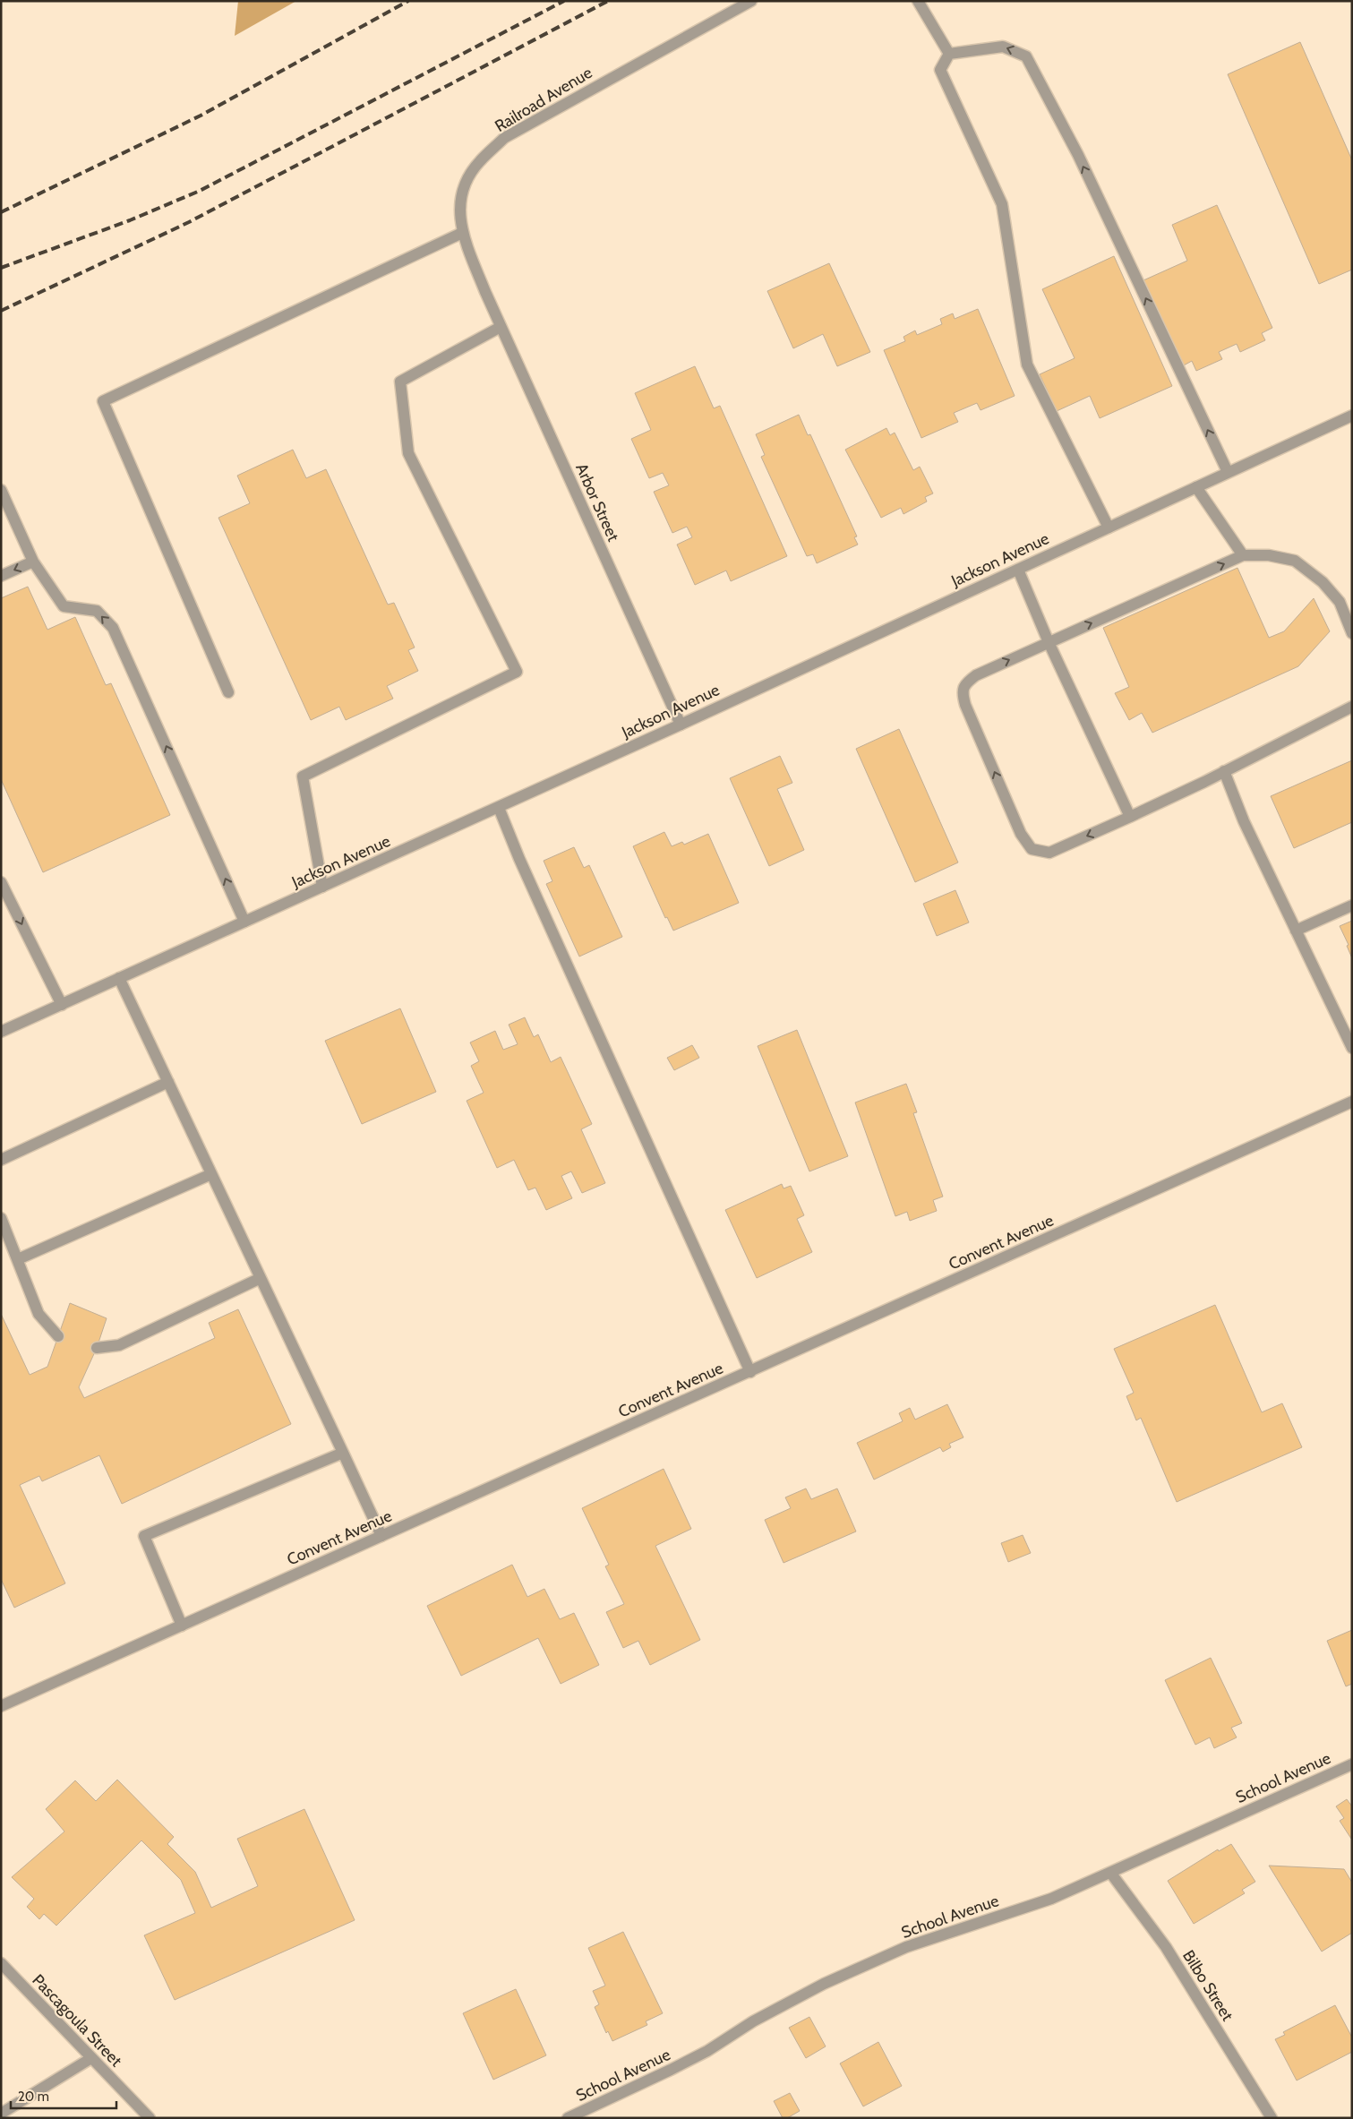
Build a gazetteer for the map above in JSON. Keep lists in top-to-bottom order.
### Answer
{
  "streets": {
    "street": [
      "Railroad Avenue",
      "Arbor Street",
      "Jackson Avenue",
      "Convent Avenue",
      "School Avenue",
      "Bilbo Street",
      "Pascagoula Street"
    ]
  },
  "crossings": [
    ["Railroad Avenue", "Arbor Street"],
    ["Arbor Street", "Jackson Avenue"],
    ["School Avenue", "Bilbo Street"]
  ],
  "scale_bar": "20 m"
}
